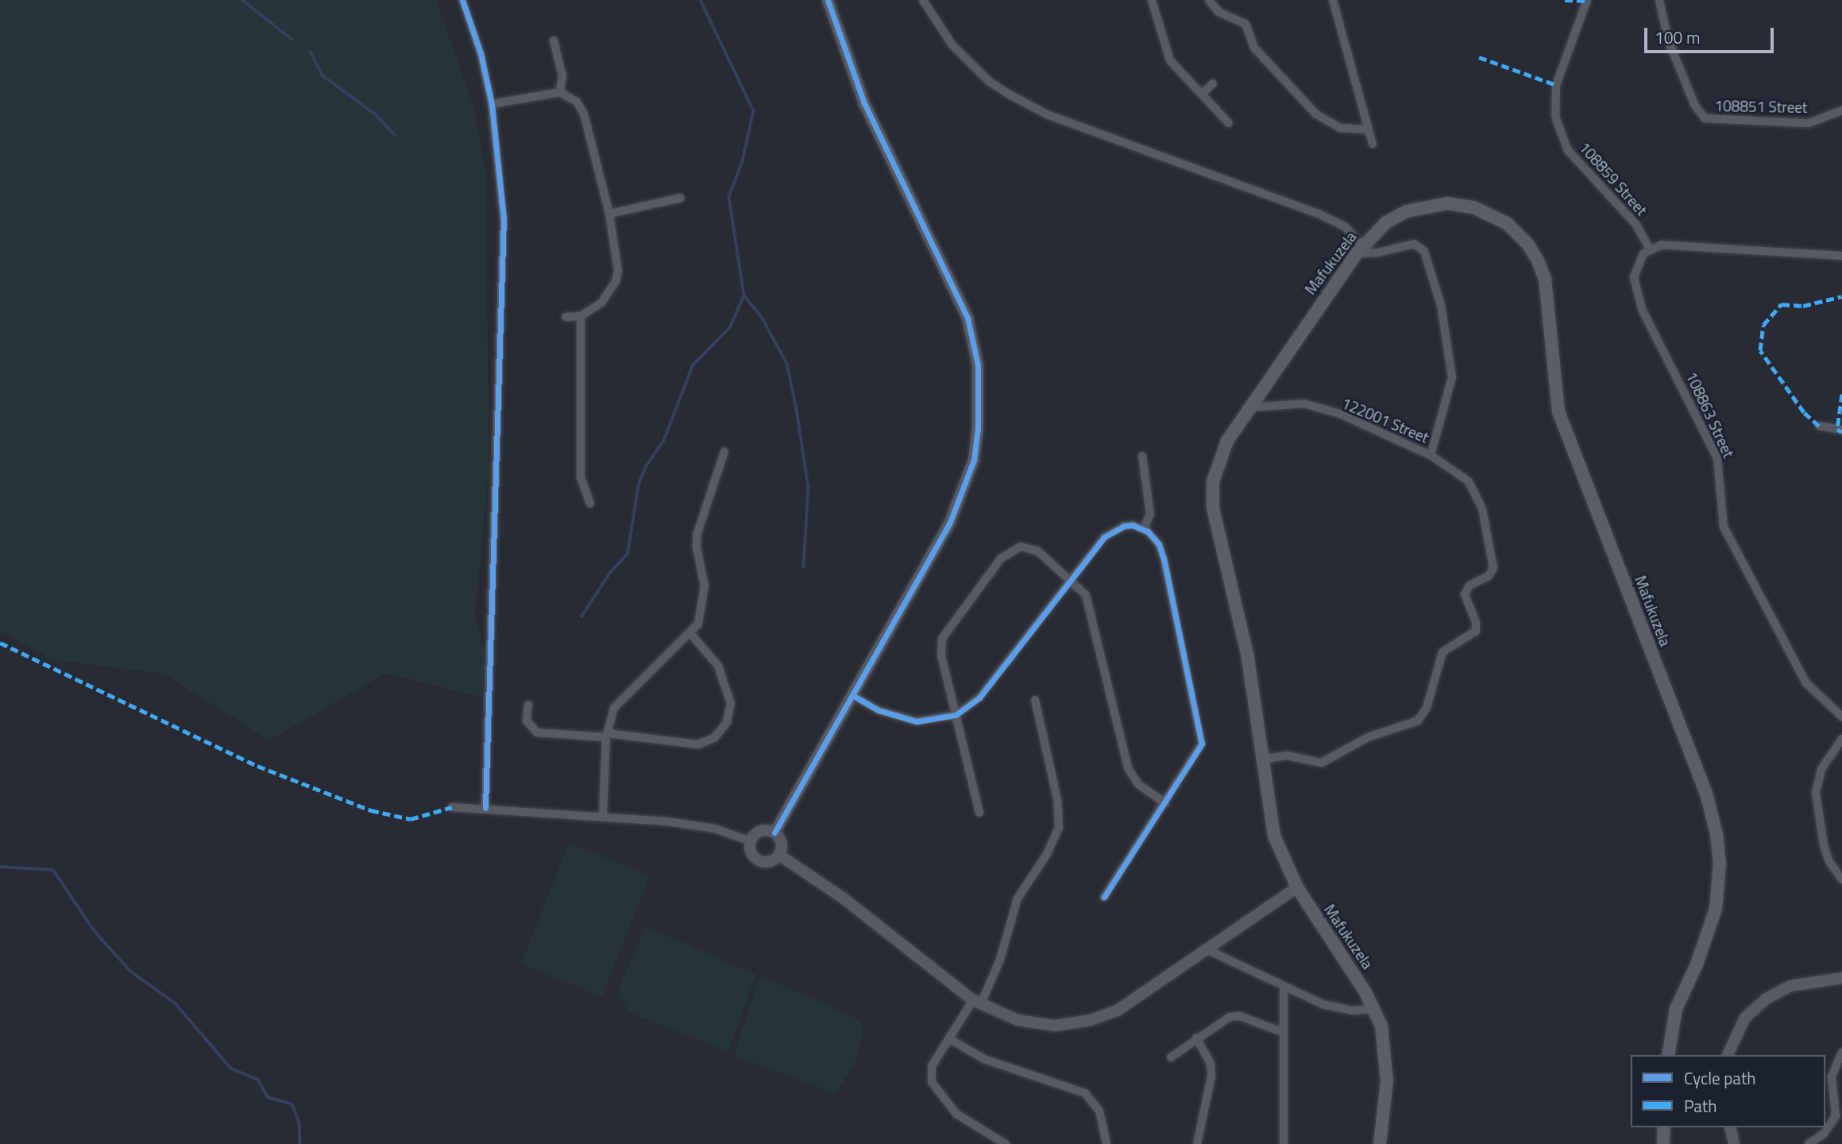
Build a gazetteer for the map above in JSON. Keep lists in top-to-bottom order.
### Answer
{
  "streets": {
    "main road": ["Mafukuzela"],
    "street": [
      "108851 Street",
      "108859 Street",
      "108863 Street",
      "122001 Street"
    ]
  },
  "crossings": [
    ["108859 Street", "108863 Street"],
    ["Mafukuzela", "122001 Street"]
  ],
  "legend": ["Cycle path", "Path"],
  "scale_bar": "100 m"
}
